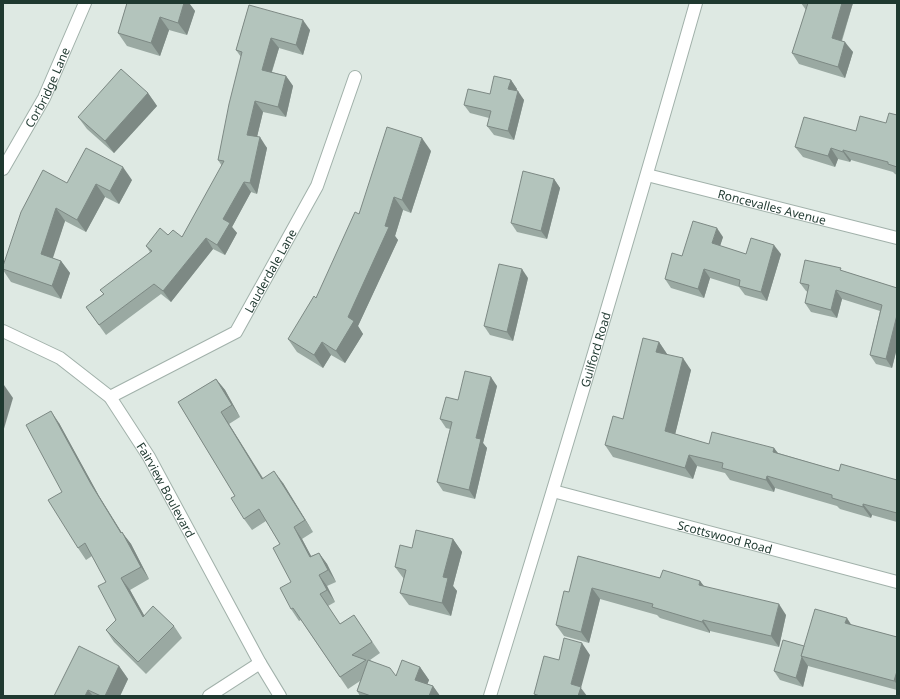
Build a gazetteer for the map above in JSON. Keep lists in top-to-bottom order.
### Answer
{
  "streets": {
    "street": [
      "Corbridge Lane",
      "Roncevalles Avenue",
      "Lauderdale Lane",
      "Guilford Road",
      "Fairview Boulevard",
      "Scottswood Road"
    ]
  },
  "crossings": [
    ["Roncevalles Avenue", "Guilford Road"],
    ["Lauderdale Lane", "Fairview Boulevard"],
    ["Guilford Road", "Scottswood Road"]
  ]
}
